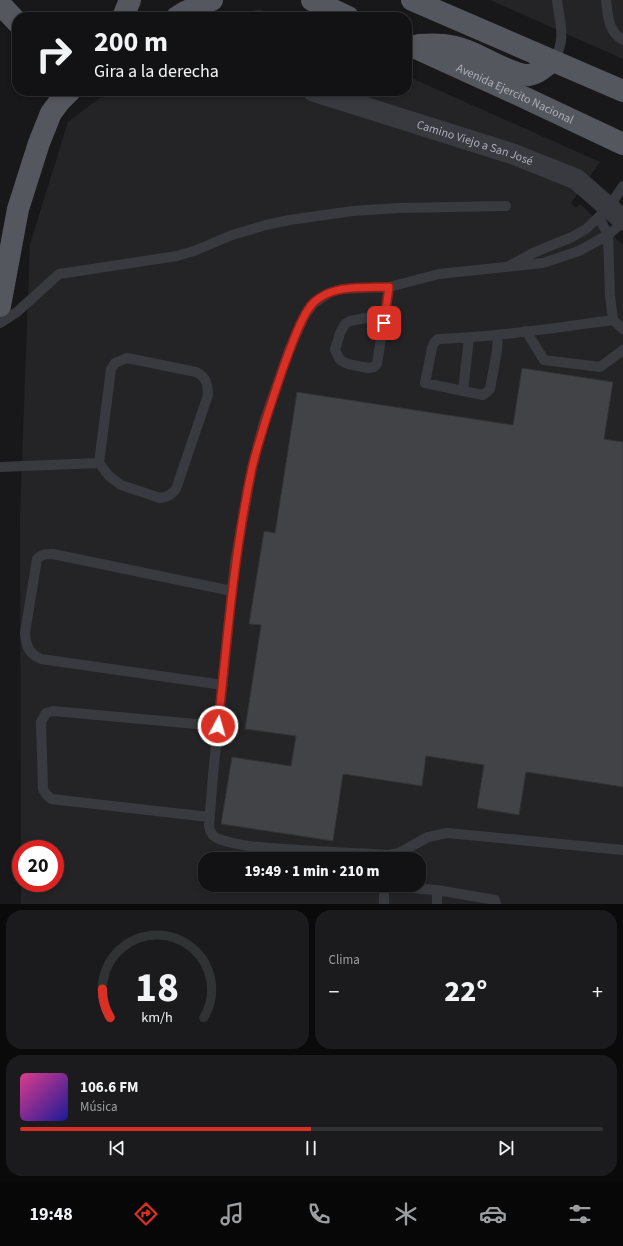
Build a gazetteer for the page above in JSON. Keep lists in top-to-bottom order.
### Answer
{
  "streets": {
    "main road": ["Avenida Ejercito Nacional"],
    "street": ["Camino Viejo a San José"]
  },
  "page": {
    "turn": ["200 m", "Gira a la derecha"],
    "limit": "20",
    "trip": "19:49 · 1 min · 210 m",
    "tile": "Clima",
    "heat": ["−", "22°", "+"],
    "song": ["106.6 FM", "Música"],
    "tabs": "19:48",
    "gauge": ["18", "km/h"]
  }
}
